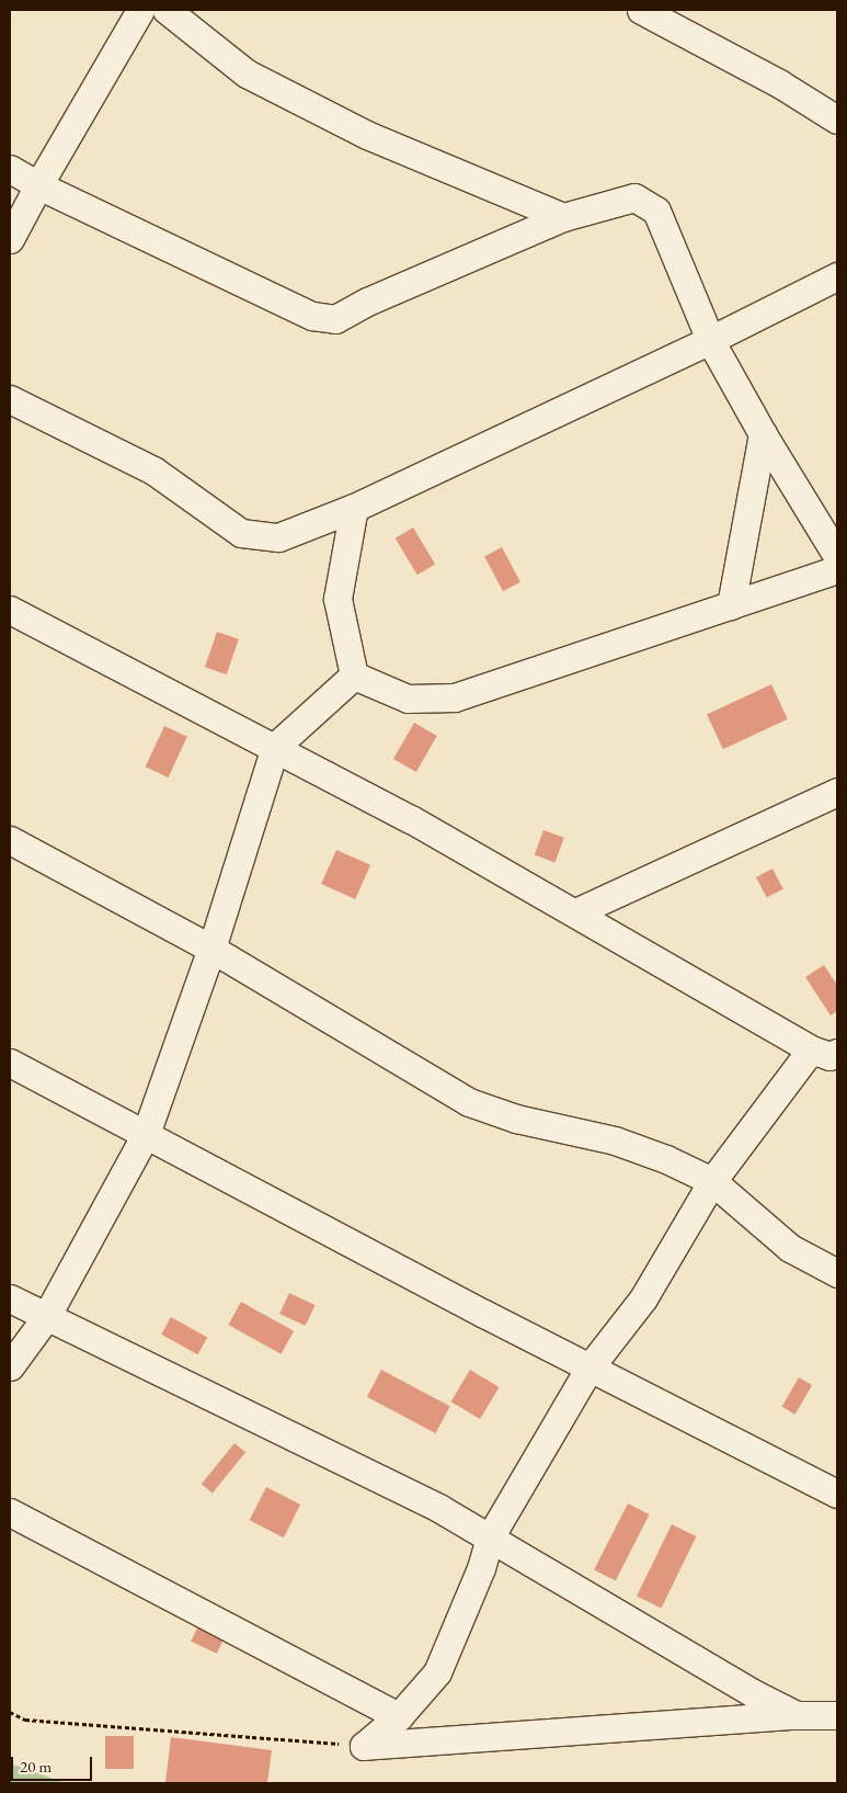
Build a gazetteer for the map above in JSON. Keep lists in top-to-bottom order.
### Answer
{
  "scale_bar": "20 m"
}
